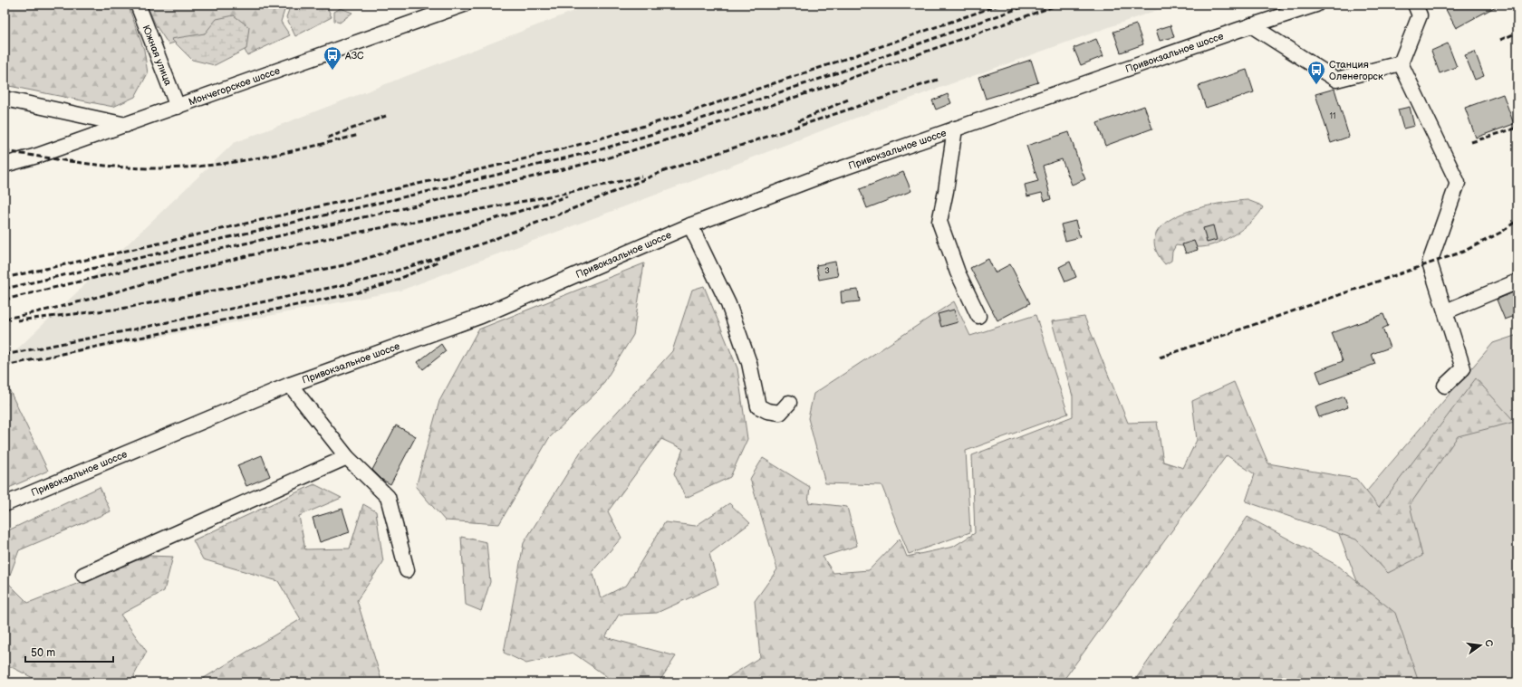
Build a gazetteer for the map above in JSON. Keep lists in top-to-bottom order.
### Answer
{
  "streets": {
    "street": ["Привокзальное шоссе", "Южная улица", "Мончегорское шоссе"]
  },
  "crossings": [
    ["Южная улица", "Мончегорское шоссе"]
  ],
  "places": {
    "bus stop": ["АЗС", "Станция Оленегорск"]
  },
  "house_numbers": ["11", "3"],
  "scale_bar": "50 m",
  "north": "right"
}
